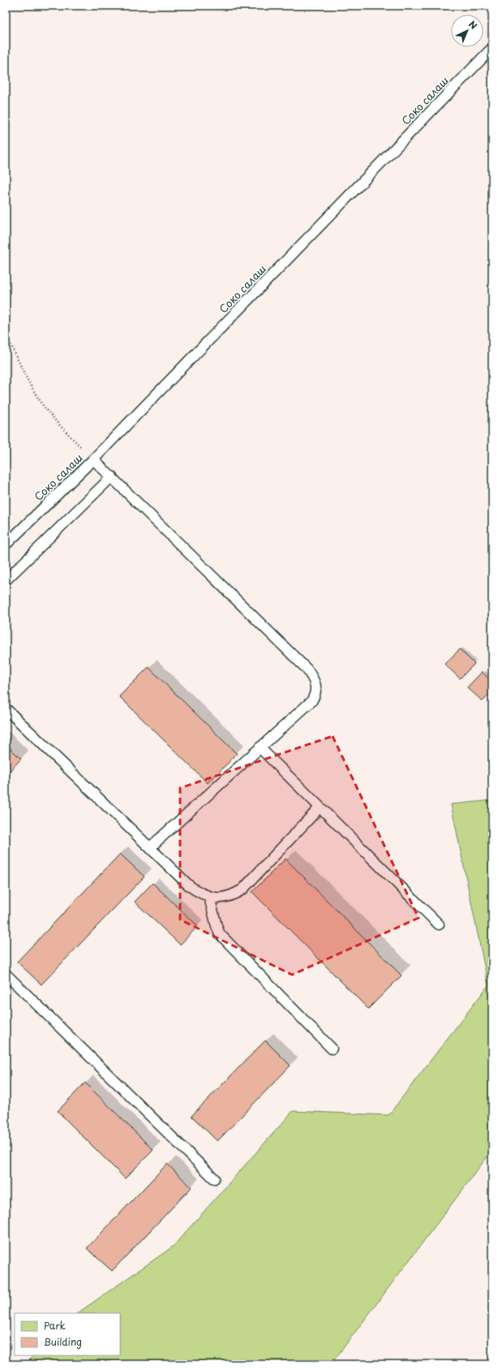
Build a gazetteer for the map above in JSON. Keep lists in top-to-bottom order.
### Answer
{
  "streets": {
    "lane": ["Соко салаш"]
  },
  "legend": ["Park", "Building"],
  "north": "top right"
}
